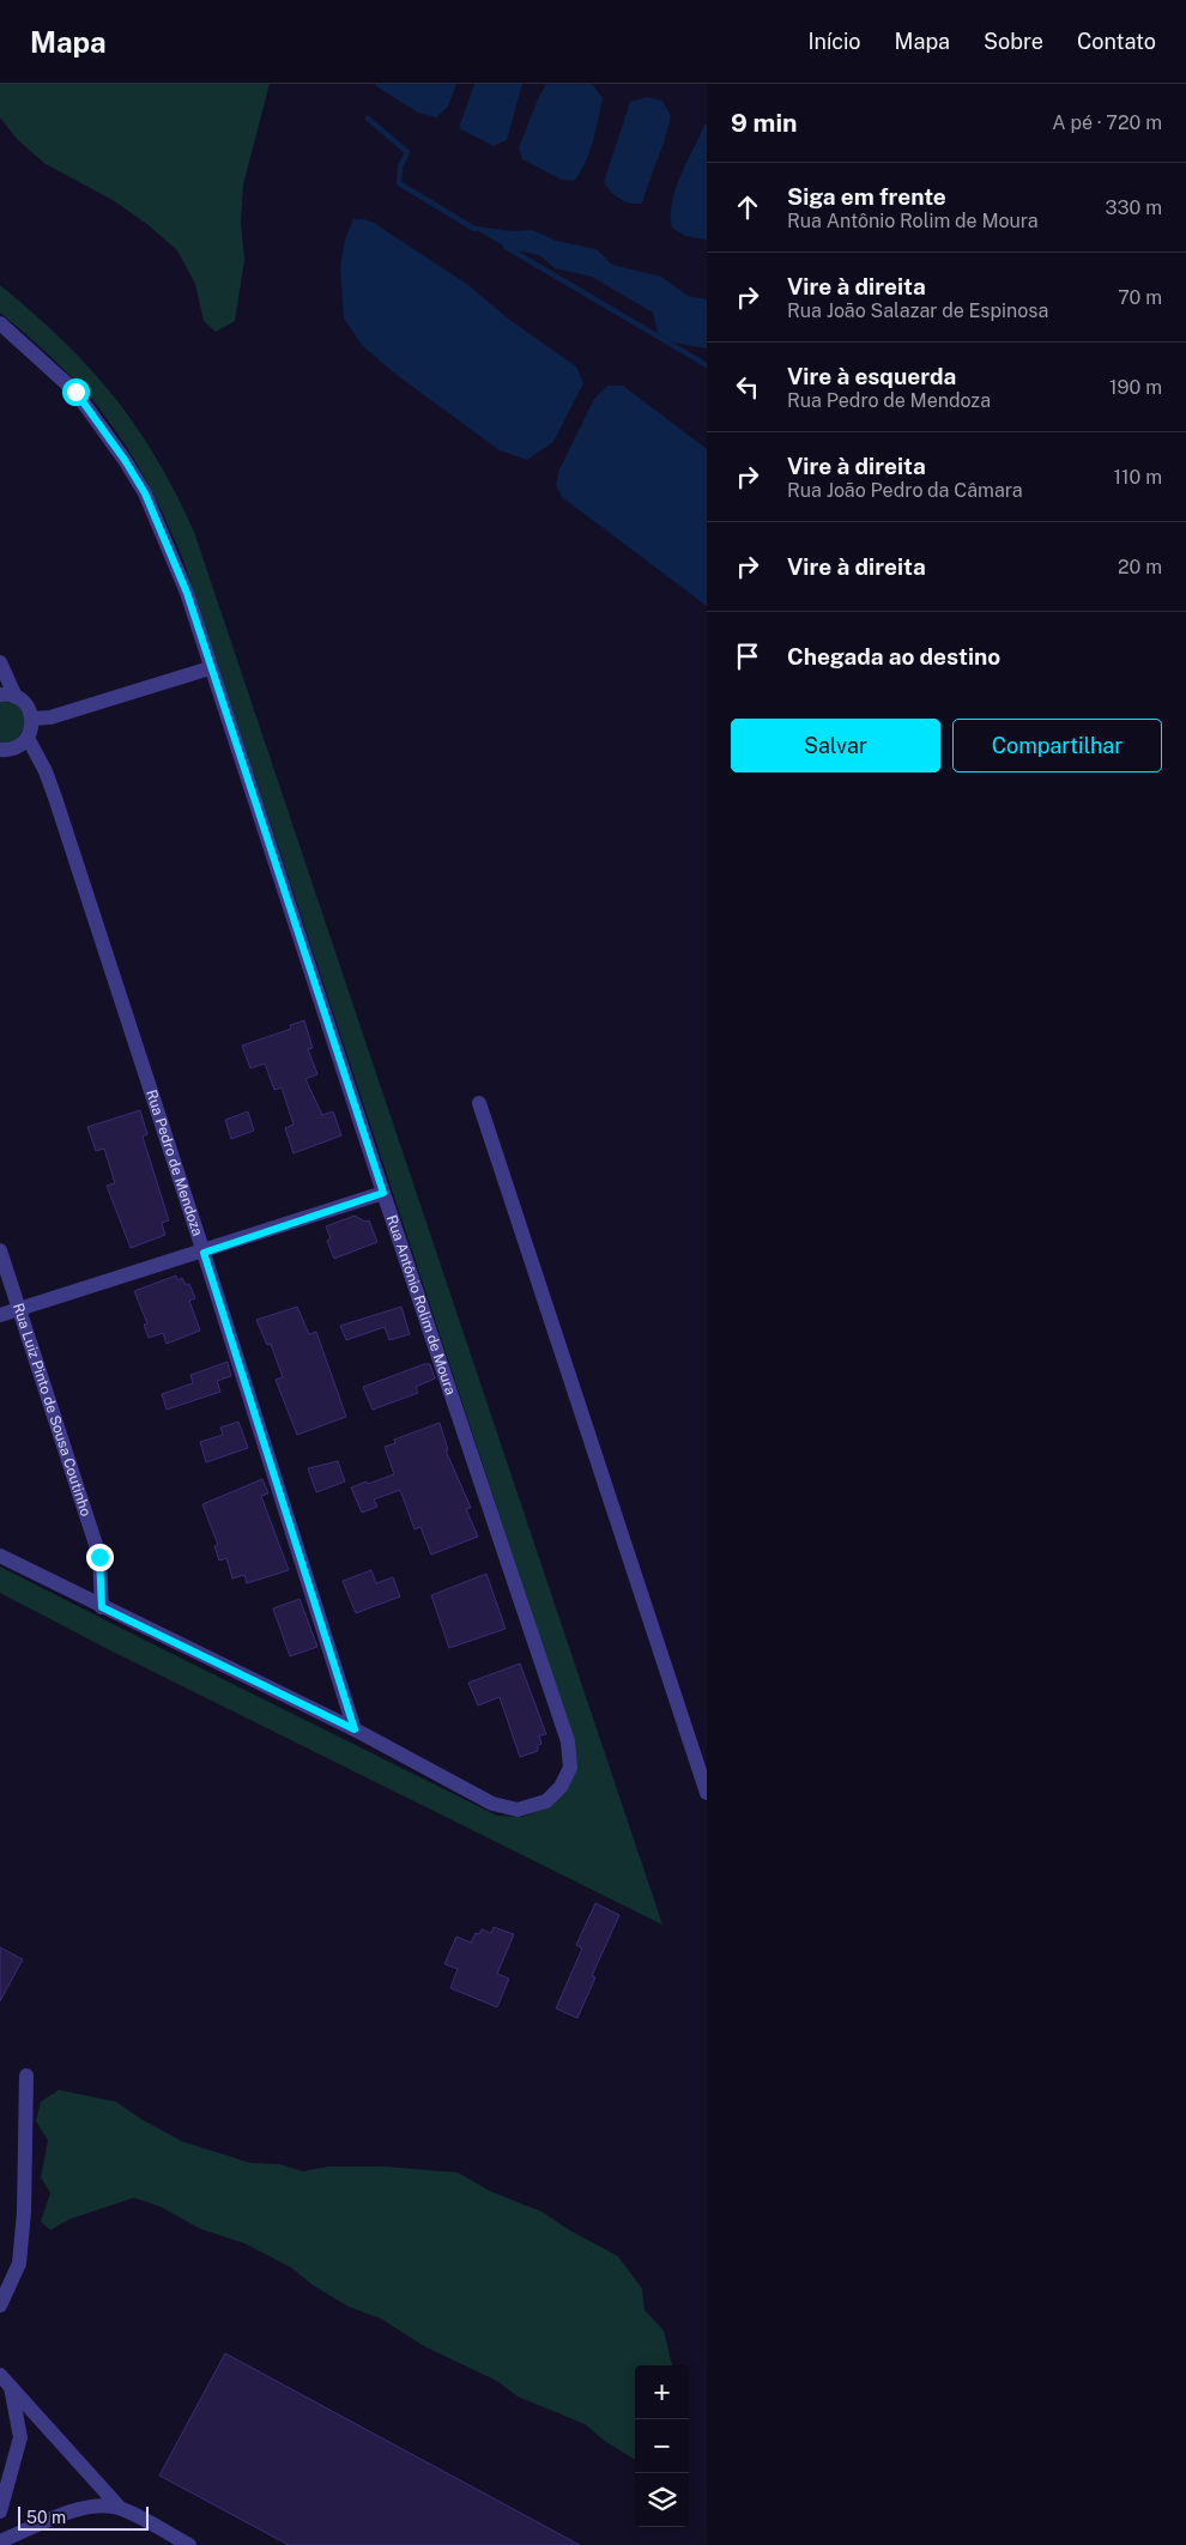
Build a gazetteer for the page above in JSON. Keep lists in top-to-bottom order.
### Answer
{
  "streets": {
    "street": ["Rua Pedro de Mendoza", "Rua Antônio Rolim de Moura", "Rua Luiz Pinto de Sousa Coutinho"]
  },
  "crossings": [
    ["Rua Pedro de Mendoza", "Rua Antônio Rolim de Moura"]
  ],
  "scale_bar": "50 m",
  "page": {
    "header": "Mapa",
    "nav": [
      "Início",
      "Mapa",
      "Sobre",
      "Contato"
    ],
    "heading": ["9 min", "A pé · 720 m"],
    "list": [
      ["Siga em frente", "Rua Antônio Rolim de Moura", "330 m"],
      ["Vire à direita", "Rua João Salazar de Espinosa", "70 m"],
      ["Vire à esquerda", "Rua Pedro de Mendoza", "190 m"],
      ["Vire à direita", "Rua João Pedro da Câmara", "110 m"],
      ["Vire à direita", "20 m"],
      "Chegada ao destino"
    ],
    "buttons": ["Salvar", "Compartilhar"],
    "map_buttons": ["+", "−"],
    "scale": "50 m"
  }
}
